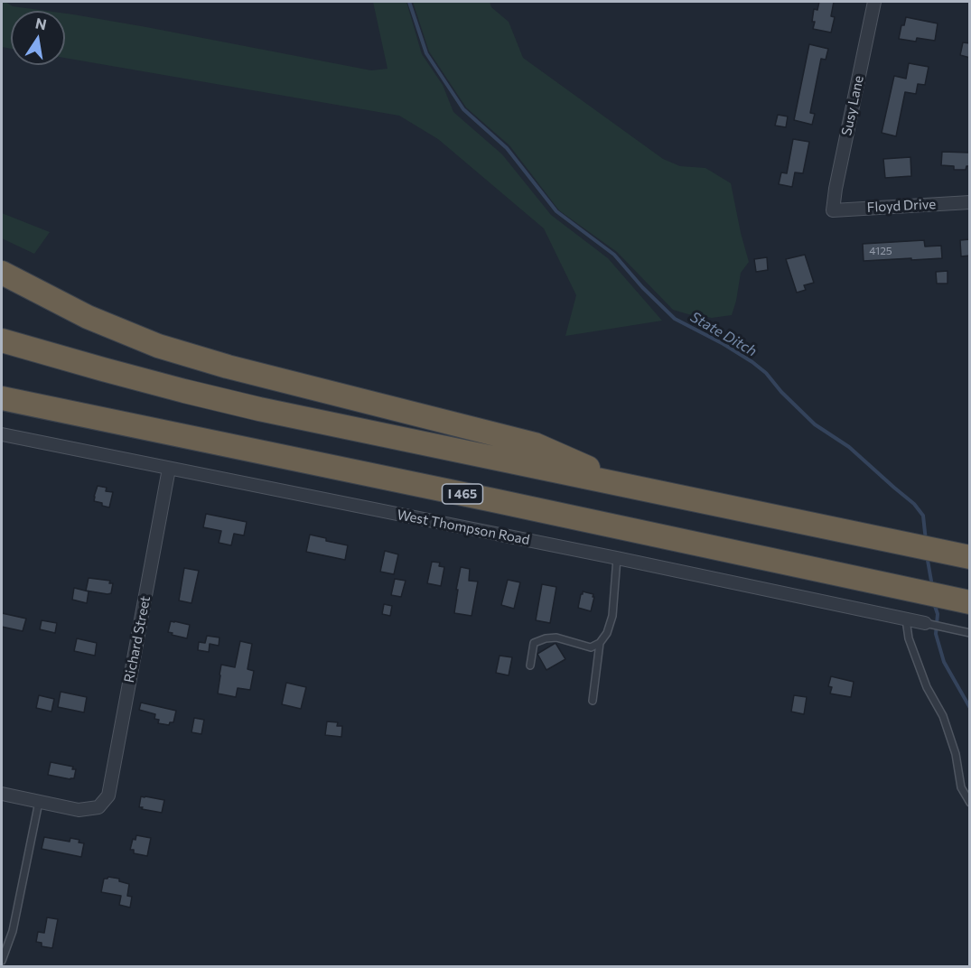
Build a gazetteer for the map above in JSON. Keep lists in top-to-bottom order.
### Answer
{
  "streets": {
    "highway": ["I 465"],
    "street": [
      "Susy Lane",
      "Floyd Drive",
      "West Thompson Road",
      "Richard Street"
    ]
  },
  "crossings": [
    ["Susy Lane", "Floyd Drive"],
    ["West Thompson Road", "Richard Street"]
  ],
  "water": ["State Ditch"],
  "house_numbers": ["4125"],
  "north": "top"
}
